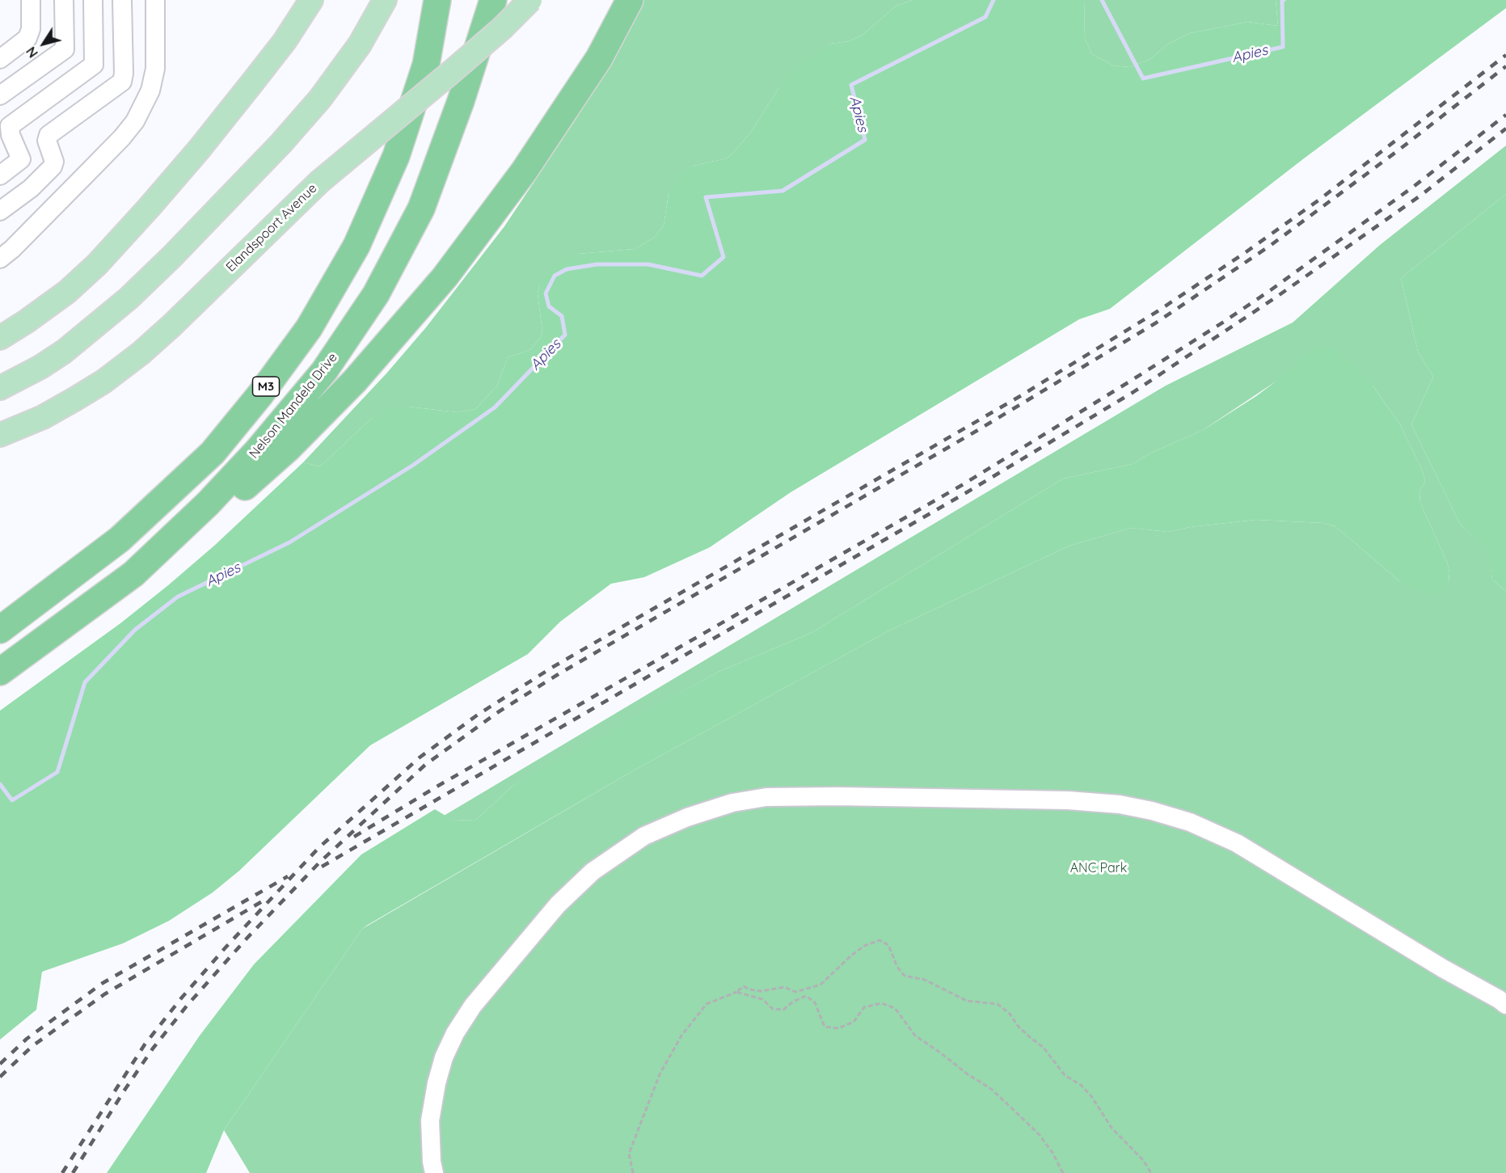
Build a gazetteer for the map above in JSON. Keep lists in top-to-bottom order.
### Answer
{
  "streets": {
    "highway": ["M3", "Nelson Mandela Drive"],
    "main road": ["Elandspoort Avenue"]
  },
  "water": ["Apies"],
  "parks": ["ANC Park"],
  "north": "bottom left"
}
